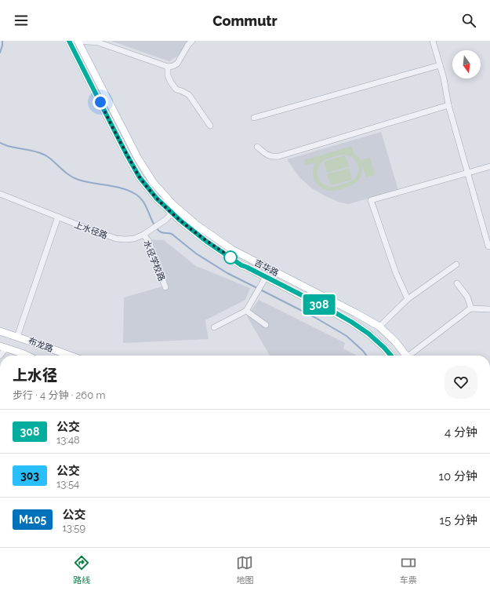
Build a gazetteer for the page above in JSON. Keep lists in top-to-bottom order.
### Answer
{
  "streets": {
    "main road": ["吉华路", "布龙路"],
    "street": ["上水径路", "水径学校路"]
  },
  "crossings": [
    ["上水径路", "水径学校路"],
    ["上水径路", "吉华路"]
  ],
  "lines": ["bus line 308"],
  "north": "bottom",
  "page": {
    "header": "Commutr",
    "on_map": "308",
    "heading": ["上水径", "步行 · 4 分钟 · 260 m"],
    "list": [
      {
        "mark": "308",
        "name": "公交",
        "note": "13:48",
        "value": "4 分钟"
      },
      {
        "mark": "303",
        "name": "公交",
        "note": "13:54",
        "value": "10 分钟"
      },
      {
        "mark": "M105",
        "name": "公交",
        "note": "13:59",
        "value": "15 分钟"
      }
    ],
    "tabs": ["路线", "地图", "车票"]
  }
}
